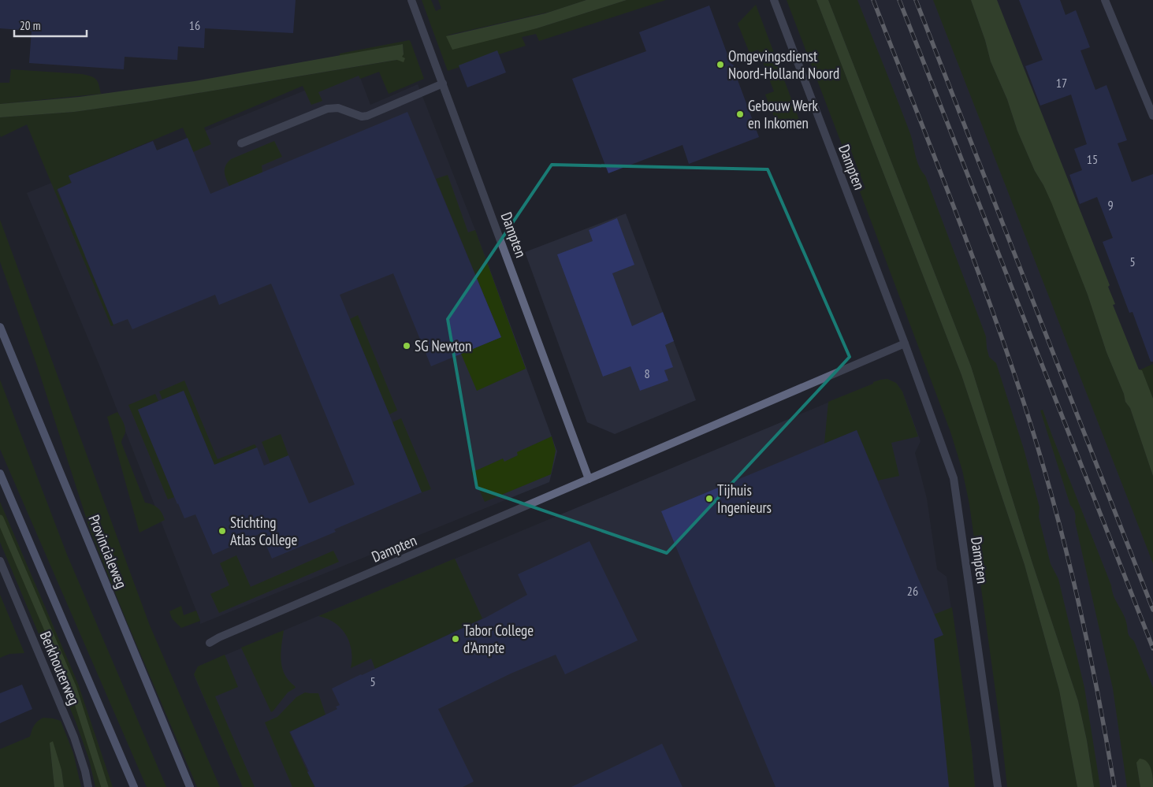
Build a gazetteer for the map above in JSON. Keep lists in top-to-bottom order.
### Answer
{
  "streets": {
    "main road": ["Provincialeweg"],
    "street": ["Dampten", "Berkhouterweg"]
  },
  "places": [
    "Omgevingsdienst Noord-Holland Noord",
    "Gebouw Werk en Inkomen",
    "SG Newton",
    "Tijhuis Ingenieurs",
    "Stichting Atlas College",
    "Tabor College d'Ampte"
  ],
  "house_numbers": [
    "16",
    "17",
    "15",
    "9",
    "5",
    "8",
    "26",
    "5"
  ],
  "scale_bar": "20 m"
}
